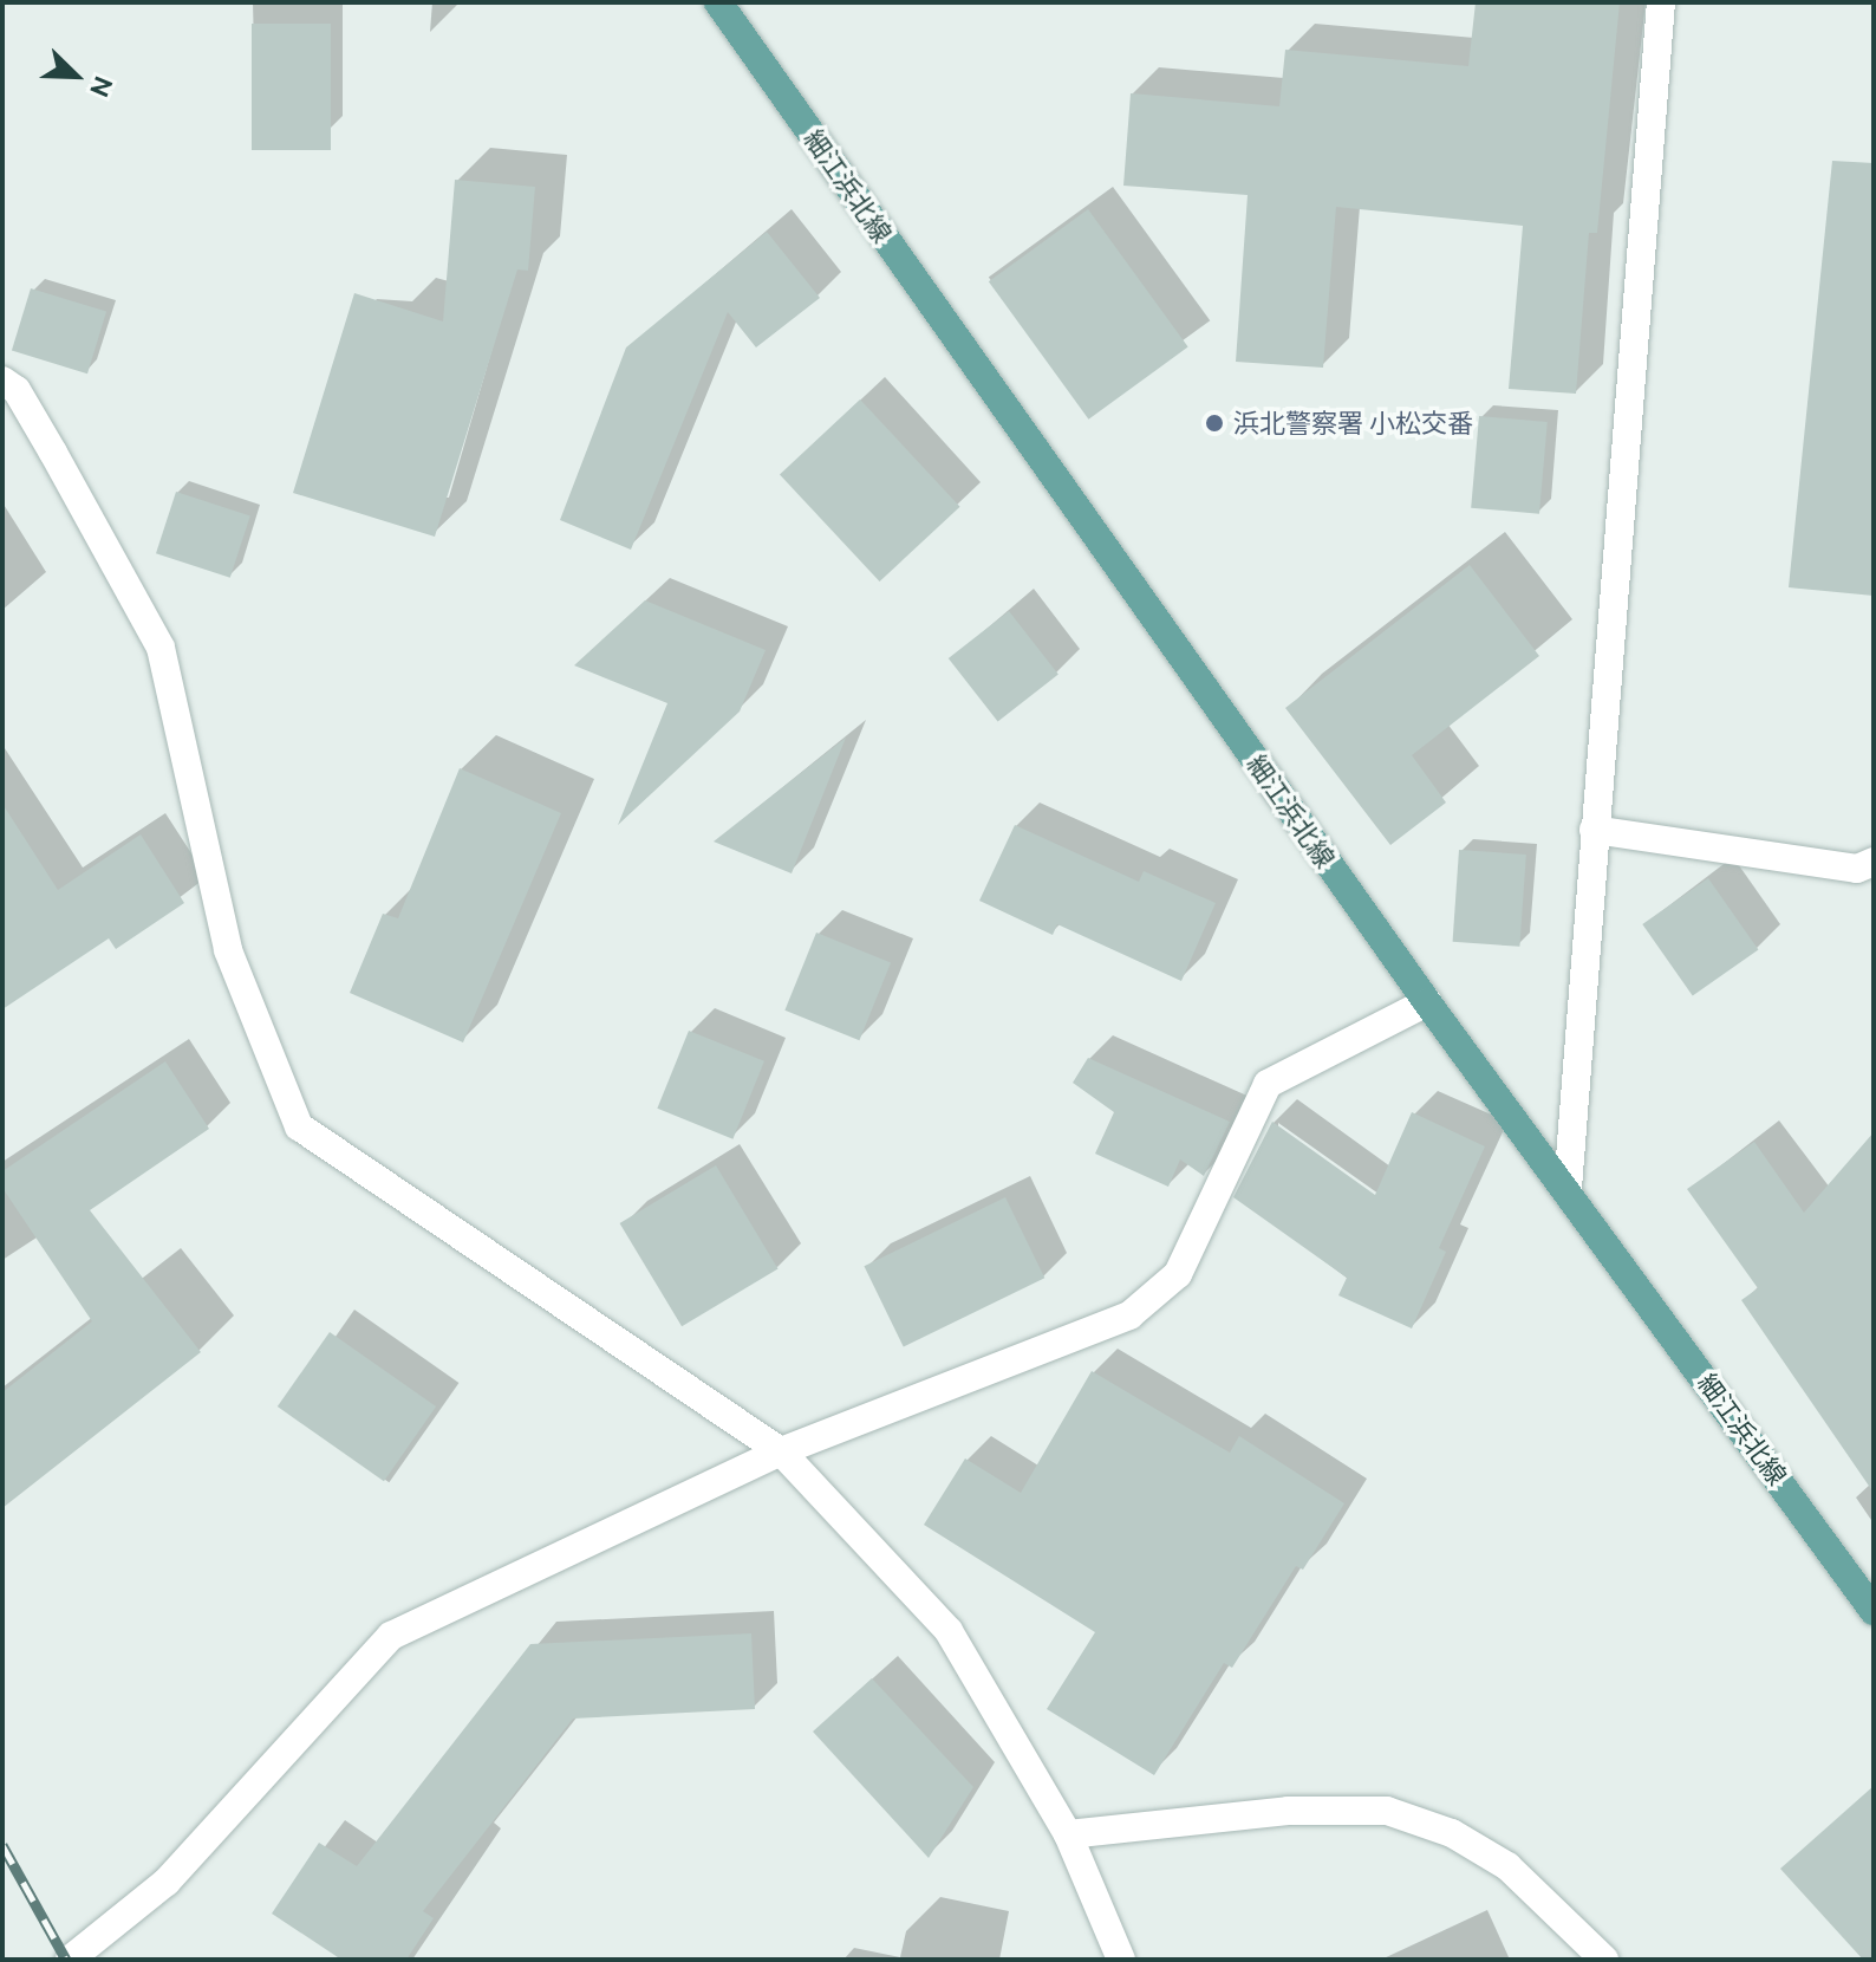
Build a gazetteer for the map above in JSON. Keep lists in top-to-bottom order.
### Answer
{
  "streets": {
    "main road": ["細江浜北線"]
  },
  "places": ["浜北警察署 小松交番"],
  "north": "bottom right"
}
